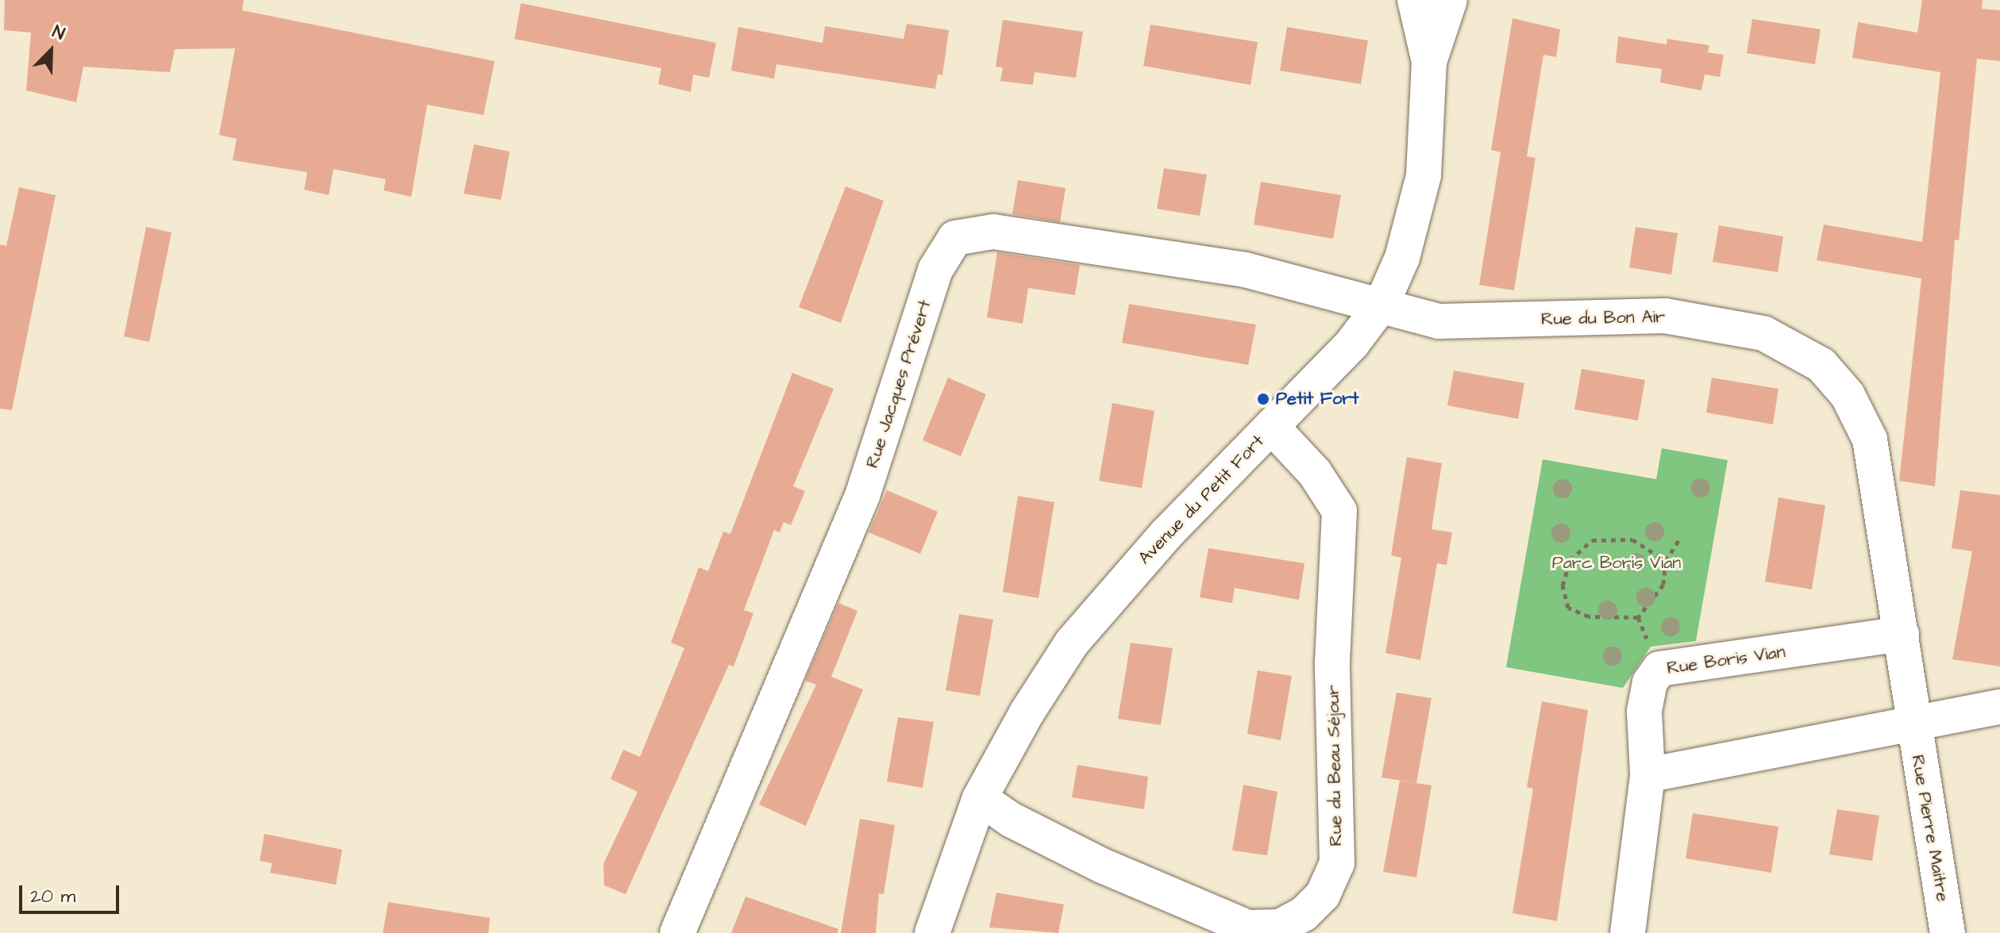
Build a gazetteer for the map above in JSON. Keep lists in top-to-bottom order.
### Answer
{
  "streets": {
    "street": [
      "Rue du Bon Air",
      "Rue Jacques Prévert",
      "Avenue du Petit Fort",
      "Rue Boris Vian",
      "Rue du Beau Séjour",
      "Rue Pierre Maitre"
    ]
  },
  "crossings": [
    ["Rue du Bon Air", "Rue Jacques Prévert"],
    ["Rue du Bon Air", "Avenue du Petit Fort"],
    ["Rue du Bon Air", "Rue Boris Vian"],
    ["Rue du Bon Air", "Rue Pierre Maitre"],
    ["Rue Jacques Prévert", "Avenue du Petit Fort"],
    ["Avenue du Petit Fort", "Rue du Beau Séjour"]
  ],
  "parks": ["Parc Boris Vian"],
  "places": ["Petit Fort"],
  "scale_bar": "20 m",
  "north": "top right"
}
